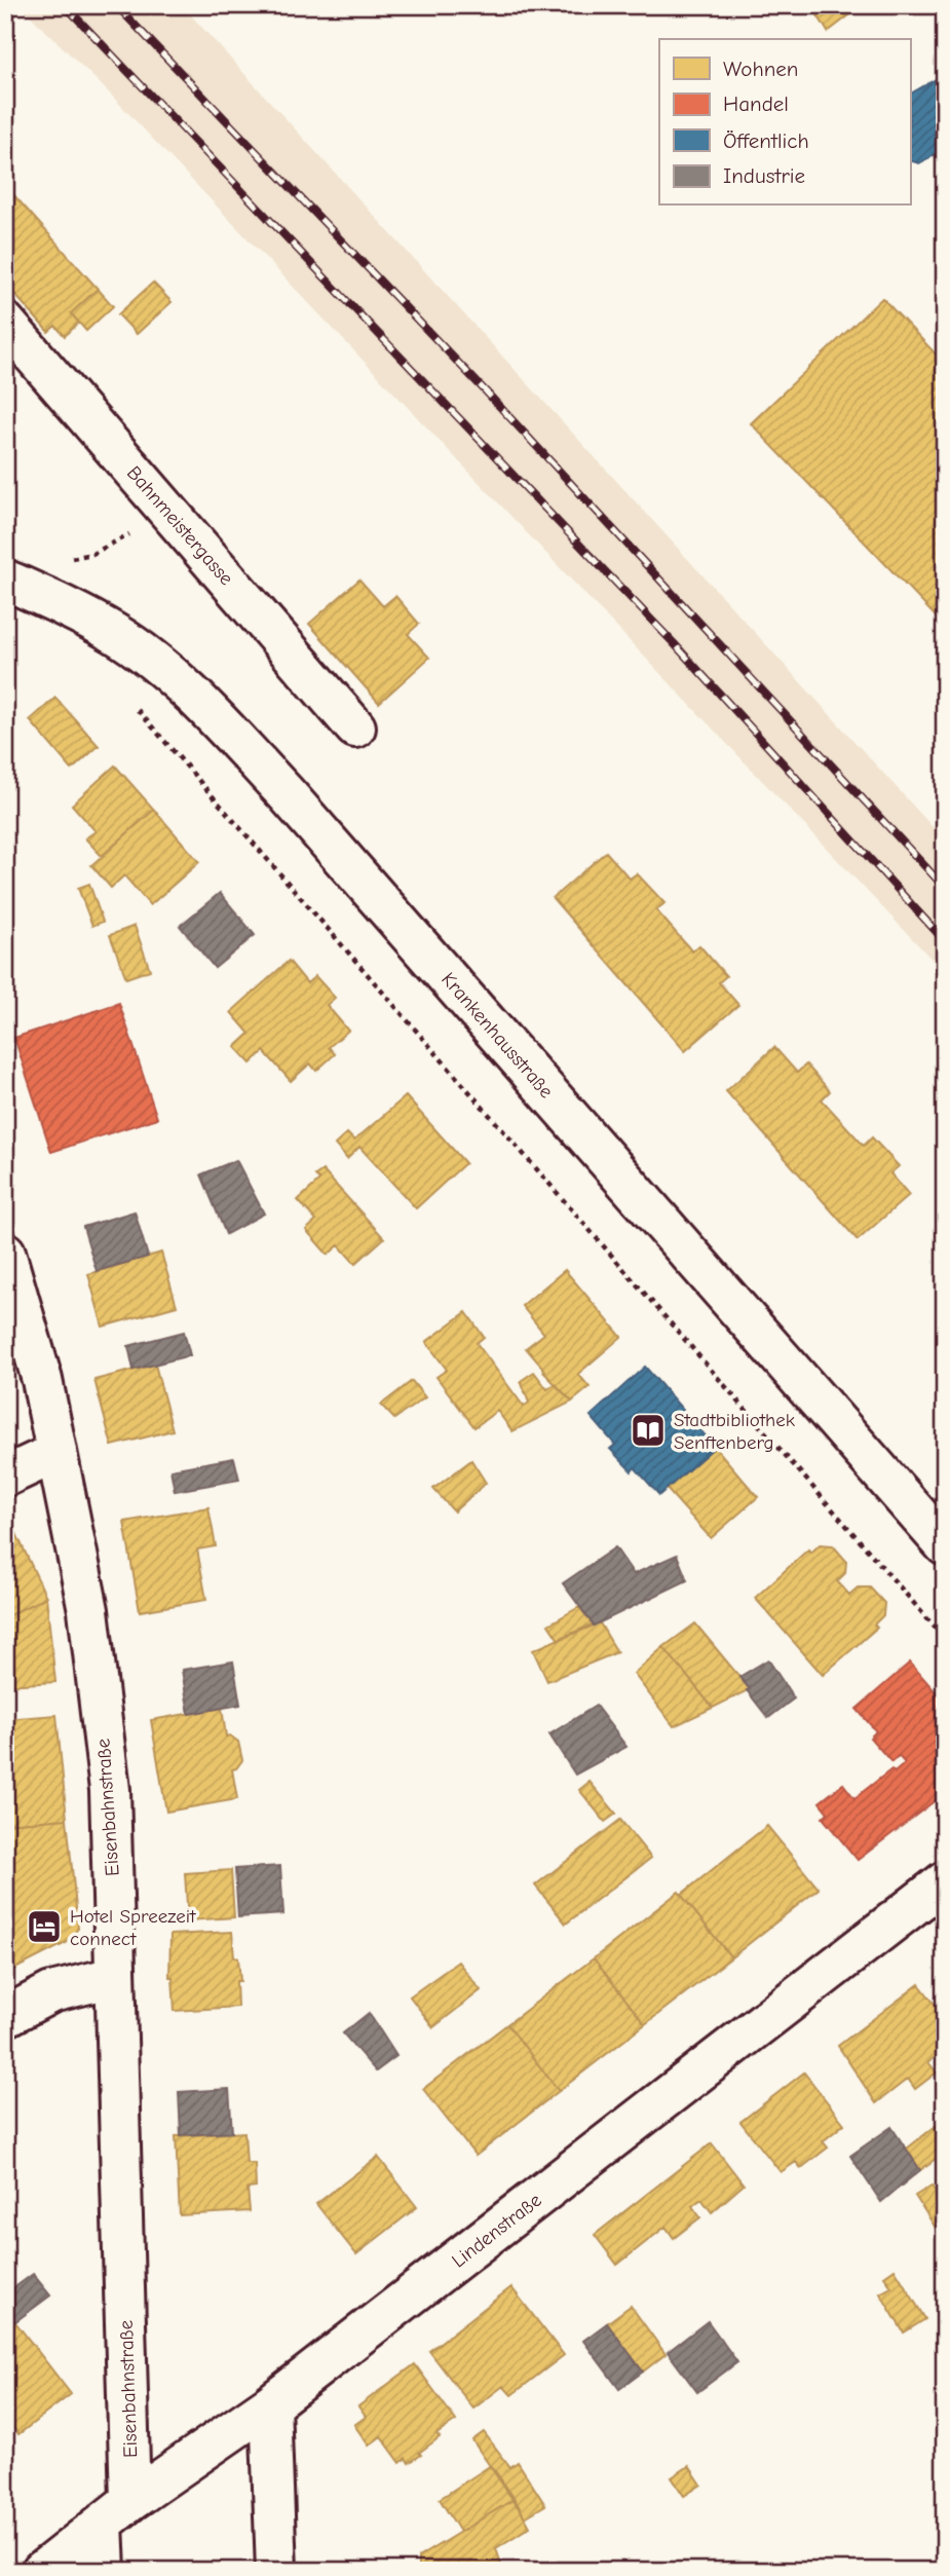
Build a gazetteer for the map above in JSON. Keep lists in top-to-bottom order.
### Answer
{
  "streets": {
    "street": [
      "Bahnmeistergasse",
      "Krankenhausstraße",
      "Eisenbahnstraße",
      "Lindenstraße"
    ]
  },
  "crossings": [
    ["Eisenbahnstraße", "Lindenstraße"]
  ],
  "places": {
    "library": ["Stadtbibliothek Senftenberg"],
    "hotel": ["Hotel Spreezeit connect"]
  },
  "legend": [
    "Wohnen",
    "Handel",
    "Öffentlich",
    "Industrie"
  ]
}
